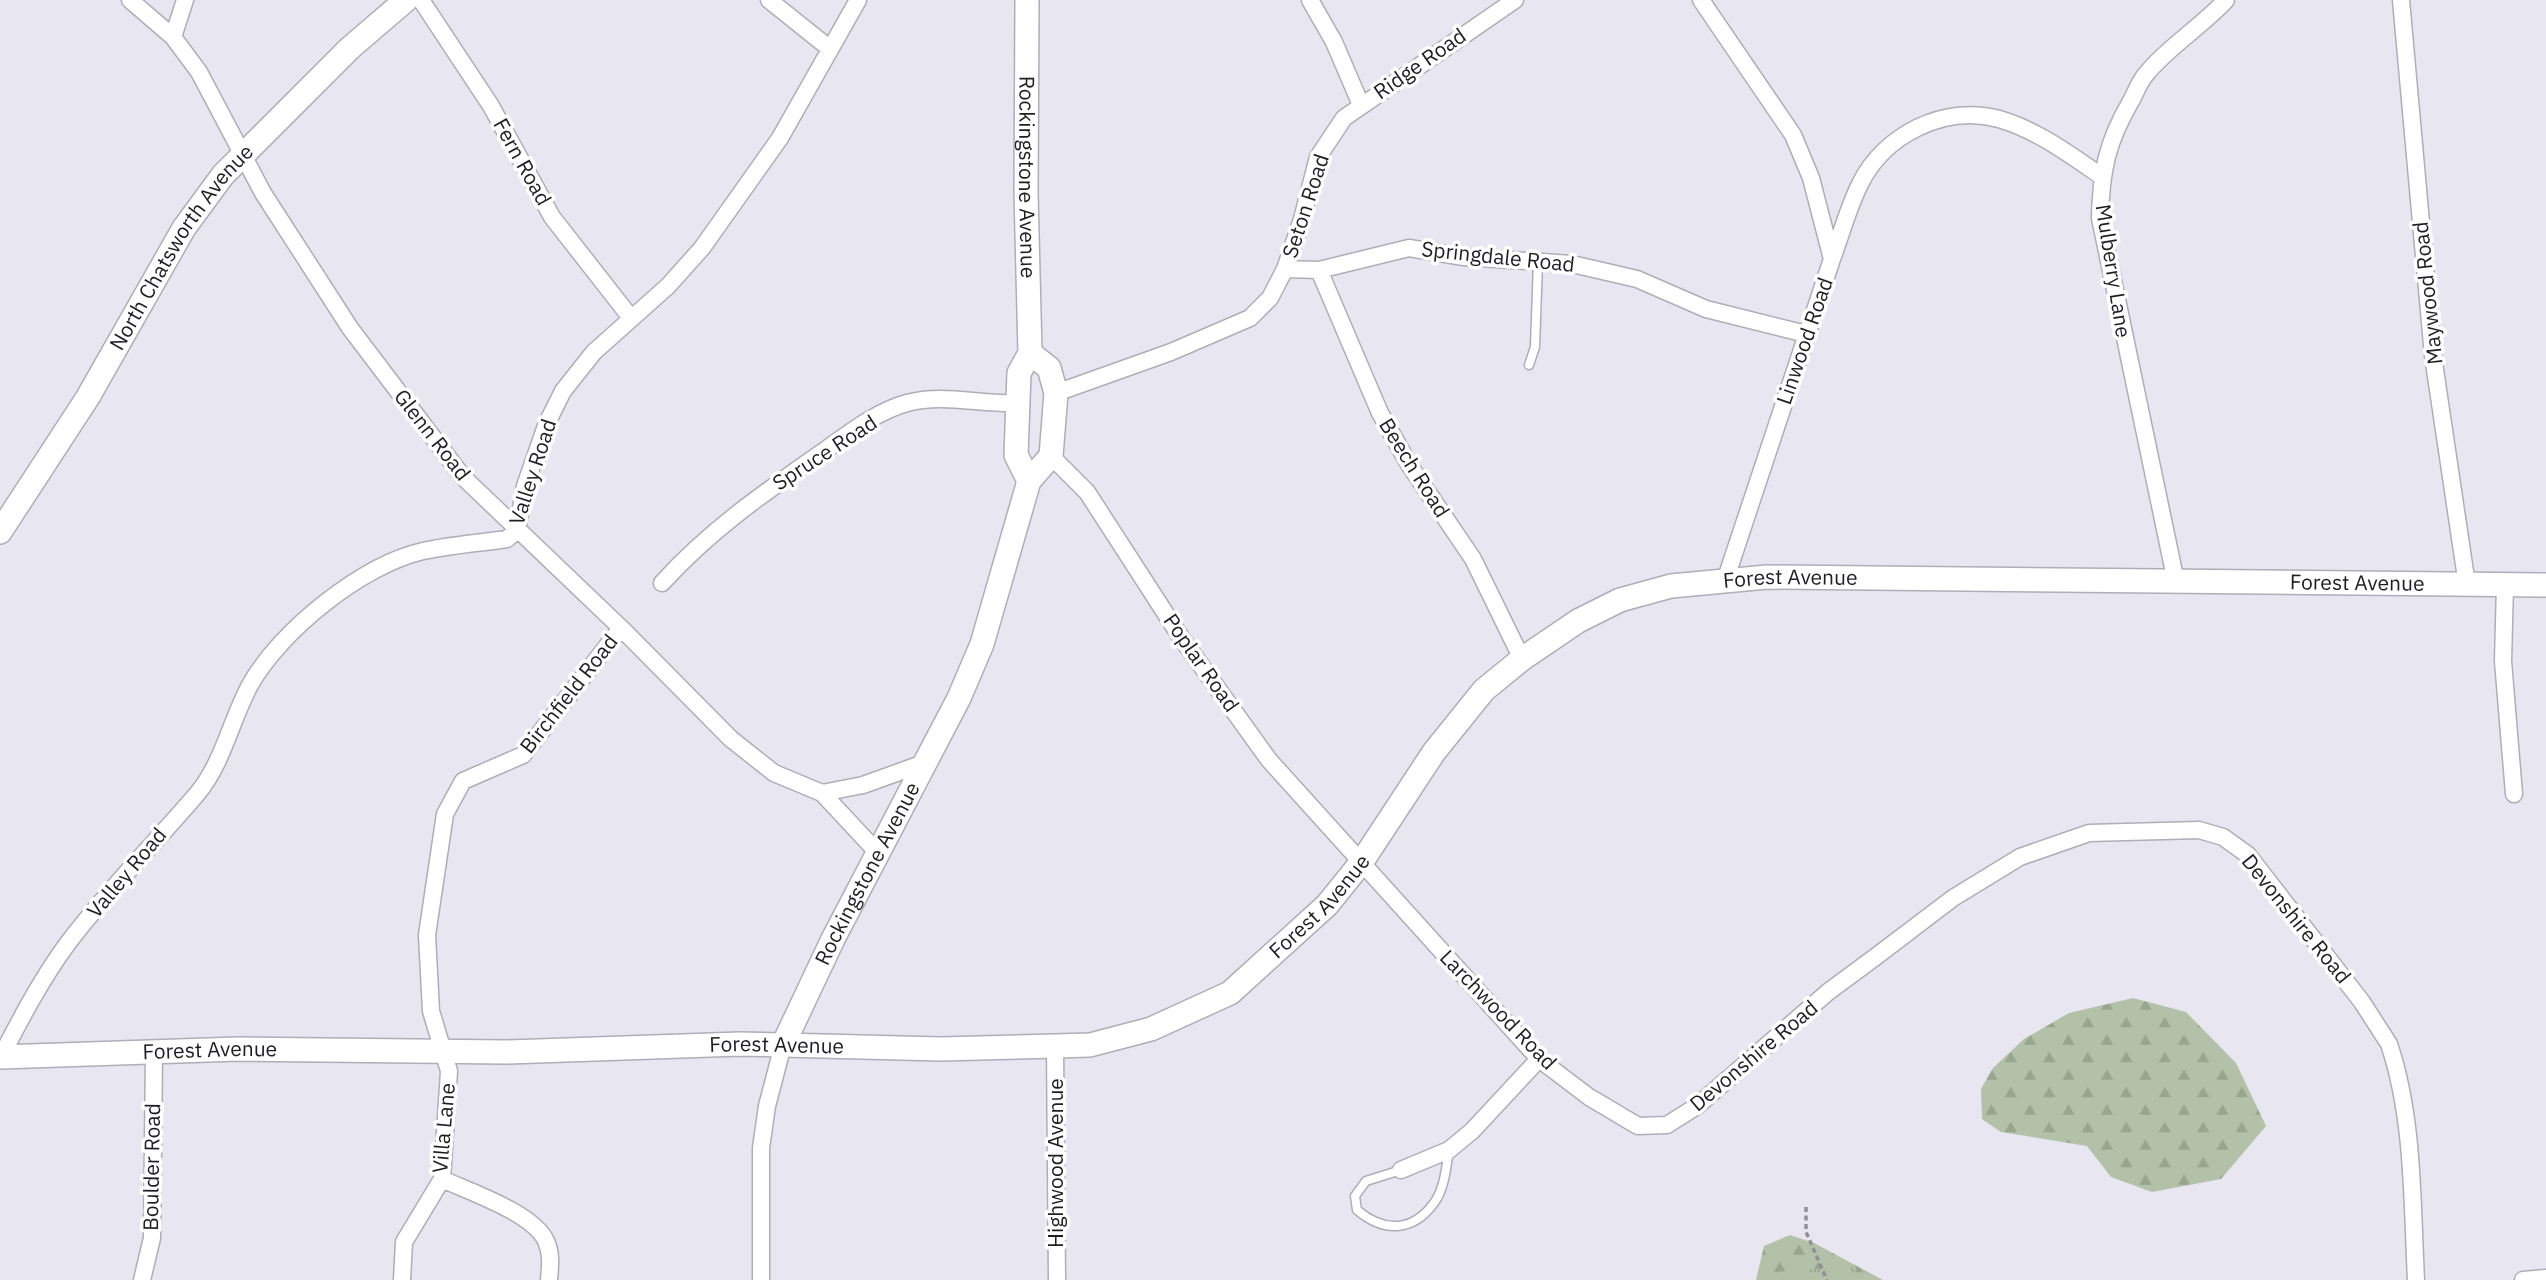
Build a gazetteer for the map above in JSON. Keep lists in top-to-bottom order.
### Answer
{
  "streets": {
    "street": [
      "Ridge Road",
      "Fern Road",
      "Rockingstone Avenue",
      "Seton Road",
      "North Chatsworth Avenue",
      "Springdale Road",
      "Mulberry Lane",
      "Maywood Road",
      "Linwood Road",
      "Glenn Road",
      "Spruce Road",
      "Beech Road",
      "Valley Road",
      "Forest Avenue",
      "Poplar Road",
      "Birchfield Road",
      "Devonshire Road",
      "Larchwood Road",
      "Villa Lane",
      "Highwood Avenue",
      "Boulder Road"
    ]
  },
  "crossings": [
    ["Ridge Road", "Seton Road"],
    ["Fern Road", "Valley Road"],
    ["Rockingstone Avenue", "Glenn Road"],
    ["Rockingstone Avenue", "Spruce Road"],
    ["Rockingstone Avenue", "Forest Avenue"],
    ["Rockingstone Avenue", "Poplar Road"],
    ["Seton Road", "Springdale Road"],
    ["North Chatsworth Avenue", "Glenn Road"],
    ["Springdale Road", "Linwood Road"],
    ["Springdale Road", "Beech Road"],
    ["Mulberry Lane", "Forest Avenue"],
    ["Maywood Road", "Forest Avenue"],
    ["Linwood Road", "Forest Avenue"],
    ["Glenn Road", "Valley Road"],
    ["Glenn Road", "Birchfield Road"],
    ["Beech Road", "Forest Avenue"],
    ["Valley Road", "Forest Avenue"],
    ["Forest Avenue", "Poplar Road"],
    ["Forest Avenue", "Birchfield Road"],
    ["Forest Avenue", "Larchwood Road"],
    ["Forest Avenue", "Villa Lane"],
    ["Forest Avenue", "Highwood Avenue"],
    ["Forest Avenue", "Boulder Road"],
    ["Poplar Road", "Larchwood Road"],
    ["Birchfield Road", "Villa Lane"],
    ["Devonshire Road", "Larchwood Road"]
  ]
}
